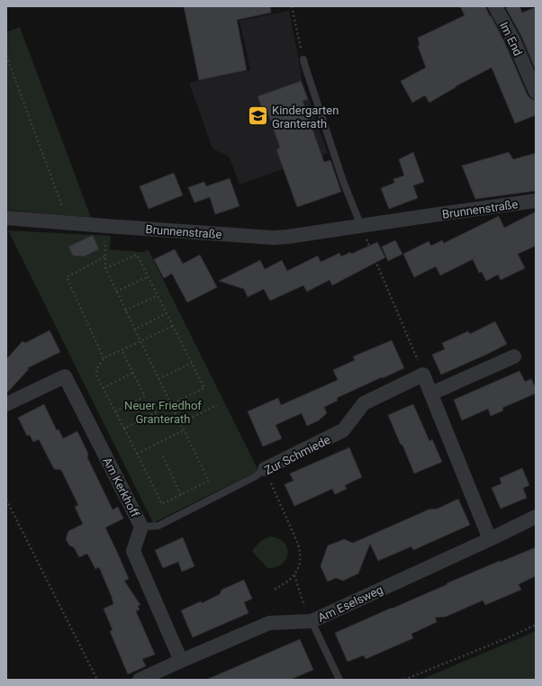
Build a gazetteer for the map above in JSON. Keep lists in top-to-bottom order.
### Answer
{
  "streets": {
    "street": [
      "Im End",
      "Brunnenstraße",
      "Zur Schmiede",
      "Am Kerkhoff",
      "Am Eselsweg"
    ]
  },
  "crossings": [
    ["Zur Schmiede", "Am Kerkhoff"],
    ["Am Kerkhoff", "Am Eselsweg"]
  ],
  "parks": ["Neuer Friedhof Granterath"],
  "places": {
    "school or university": ["Kindergarten Granterath"]
  }
}
